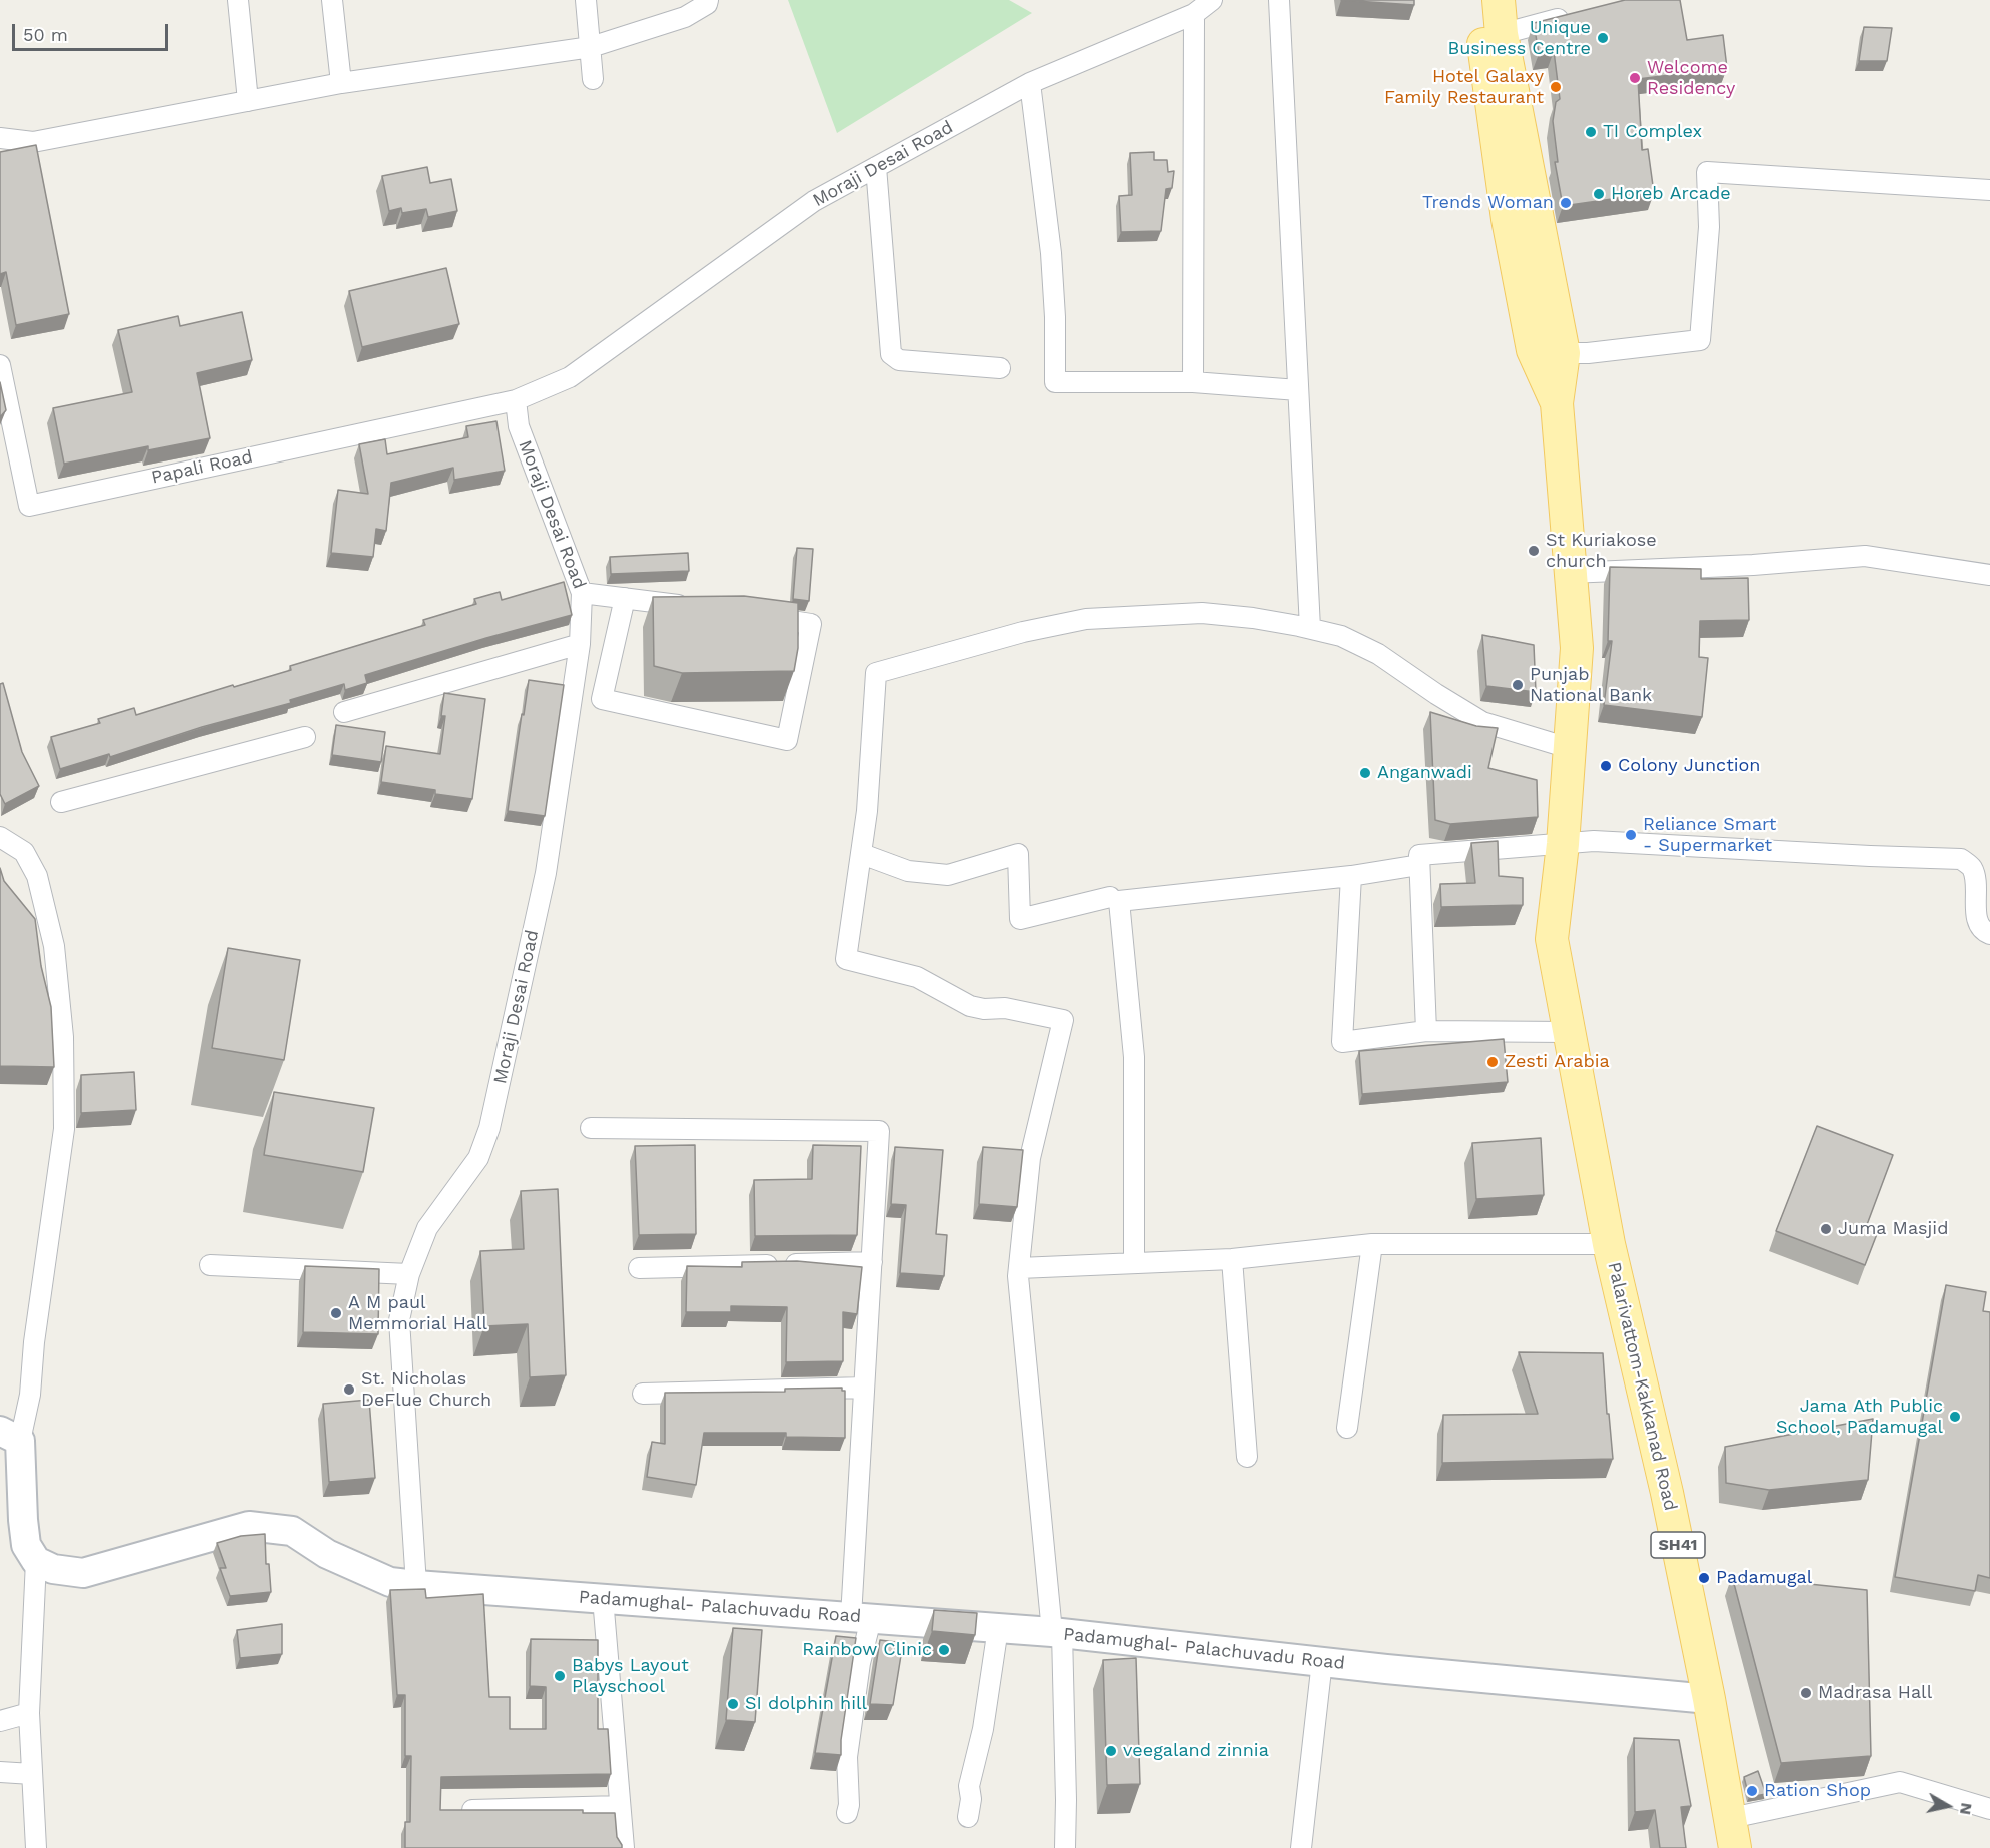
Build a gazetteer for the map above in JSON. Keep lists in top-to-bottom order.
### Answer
{
  "streets": {
    "main road": ["Palarivattom-Kakkanad Road", "SH41", "Padamughal- Palachuvadu Road"],
    "street": ["Moraji Desai Road", "Papali Road"]
  },
  "crossings": [
    ["Moraji Desai Road", "Papali Road"],
    ["Moraji Desai Road", "Padamughal- Palachuvadu Road"],
    ["Palarivattom-Kakkanad Road", "Padamughal- Palachuvadu Road"]
  ],
  "places": [
    "Unique Business Centre",
    "Welcome Residency",
    "Hotel Galaxy Family Restaurant",
    "TI Complex",
    "Horeb Arcade",
    "Trends Woman",
    "St Kuriakose church",
    "Punjab National Bank",
    "Colony Junction",
    "Anganwadi",
    "Reliance Smart - Supermarket",
    "Zesti Arabia",
    "Juma Masjid",
    "A M paul Memmorial Hall",
    "St. Nicholas DeFlue Church",
    "Jama Ath Public School, Padamugal",
    "Padamugal",
    "Rainbow Clinic",
    "Babys Layout Playschool",
    "Madrasa Hall",
    "SI dolphin hill",
    "veegaland zinnia",
    "Ration Shop"
  ],
  "scale_bar": "50 m",
  "north": "right"
}
